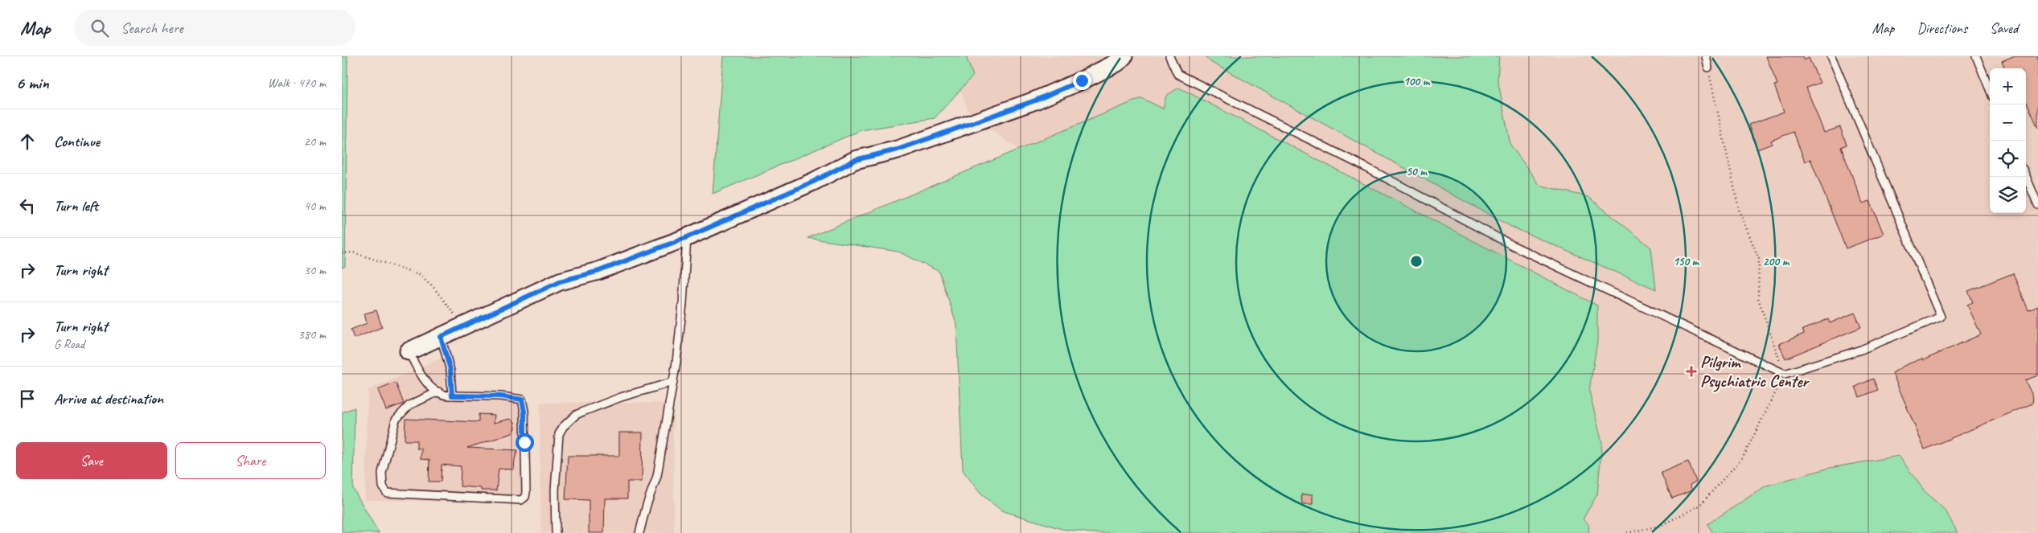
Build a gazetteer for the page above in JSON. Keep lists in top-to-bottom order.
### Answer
{
  "places": {
    "health": ["Pilgrim Psychiatric Center"]
  },
  "page": {
    "header": "Map",
    "search": "Search here",
    "nav": ["Map", "Directions", "Saved"],
    "heading": ["6 min", "Walk · 470 m"],
    "map_buttons": ["+", "−"],
    "list": [
      ["Continue", "20 m"],
      ["Turn left", "40 m"],
      ["Turn right", "30 m"],
      ["Turn right", "G Road", "380 m"],
      "Arrive at destination"
    ],
    "buttons": ["Save", "Share"]
  },
  "rings": [
    "100 m",
    "50 m",
    "150 m",
    "200 m"
  ]
}
